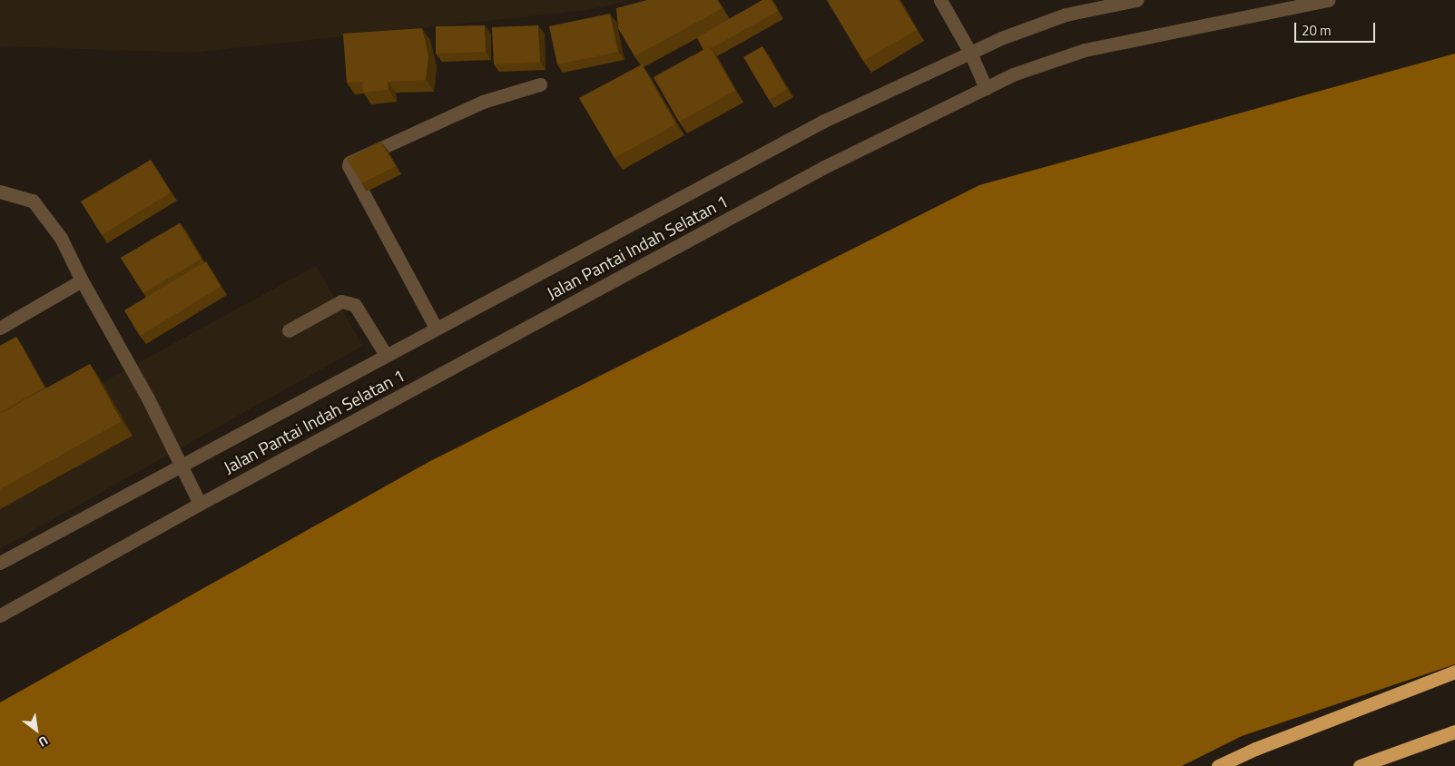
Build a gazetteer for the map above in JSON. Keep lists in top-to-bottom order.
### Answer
{
  "streets": {
    "street": ["Jalan Pantai Indah Selatan 1"]
  },
  "scale_bar": "20 m",
  "north": "bottom right"
}
